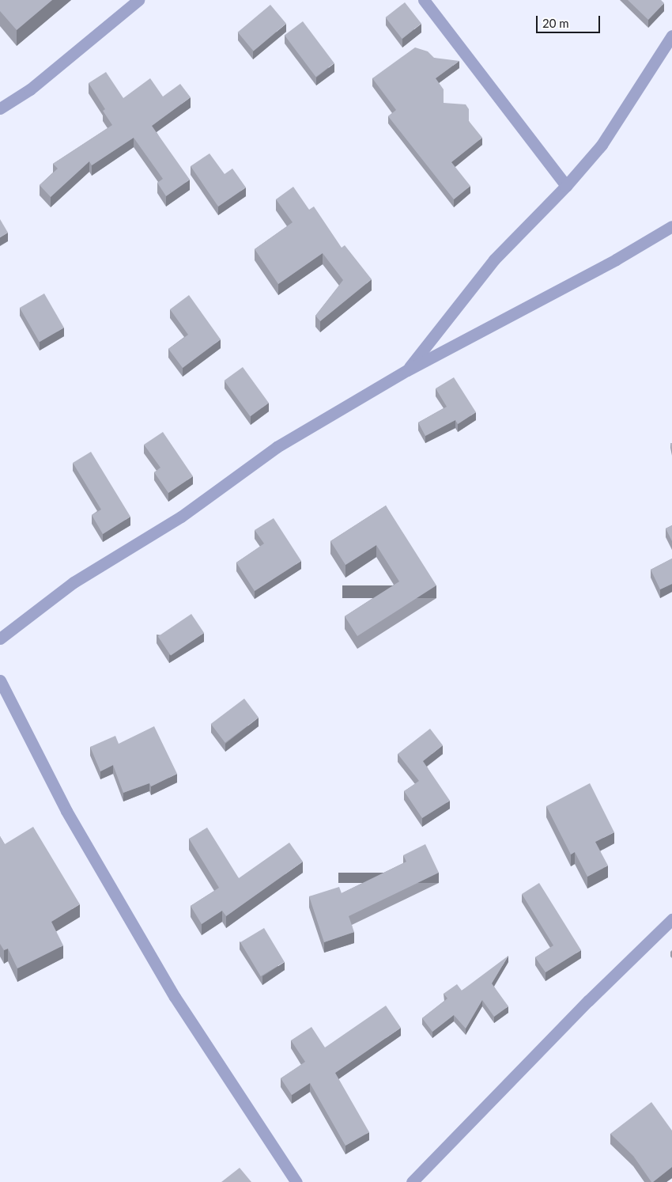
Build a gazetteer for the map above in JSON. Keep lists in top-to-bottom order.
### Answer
{
  "scale_bar": "20 m"
}
